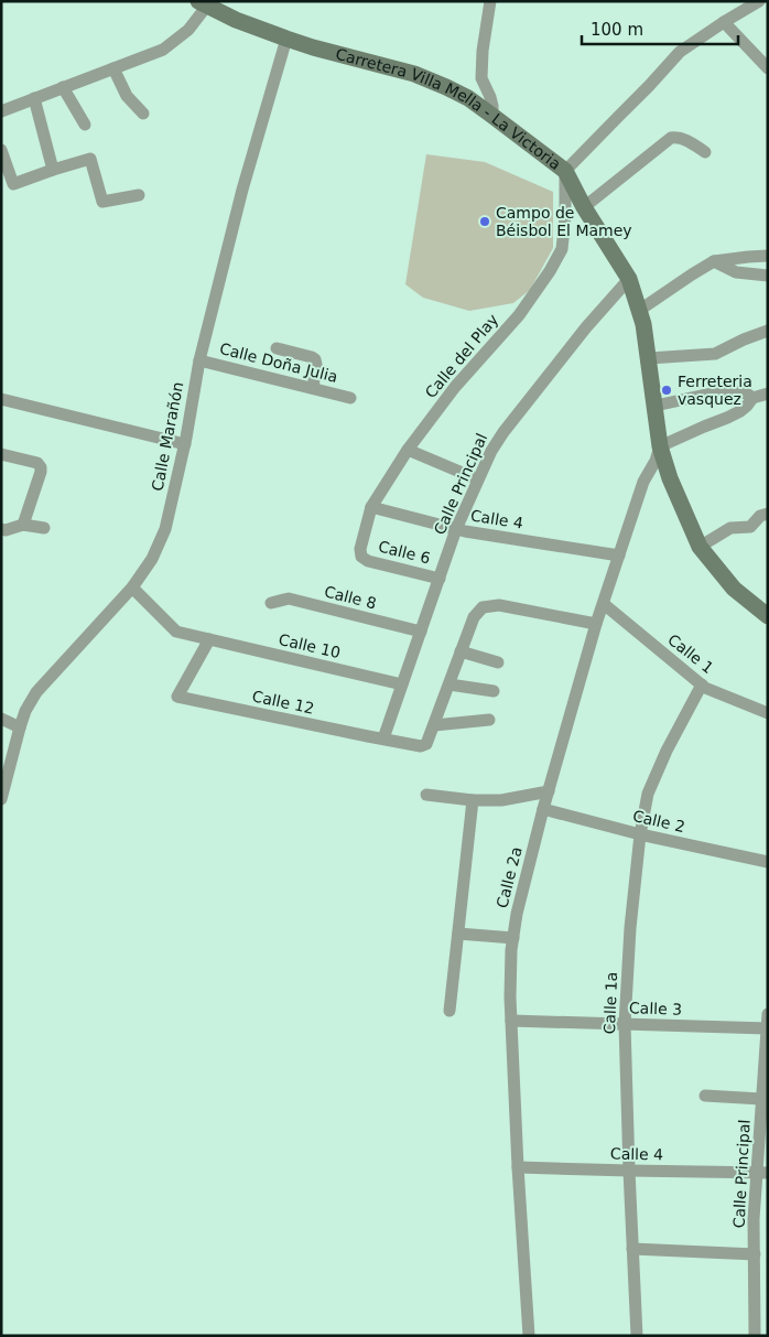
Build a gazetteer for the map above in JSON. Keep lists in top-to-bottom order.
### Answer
{
  "streets": {
    "main road": ["Carretera Villa Mella - La Victoria"],
    "street": [
      "Calle del Play",
      "Calle Doña Julia",
      "Calle Marañón",
      "Calle Principal",
      "Calle 4",
      "Calle 6",
      "Calle 8",
      "Calle 10",
      "Calle 1",
      "Calle 12",
      "Calle 2",
      "Calle 2a",
      "Calle 1a",
      "Calle 3"
    ]
  },
  "crossings": [
    ["Carretera Villa Mella - La Victoria", "Calle del Play"],
    ["Carretera Villa Mella - La Victoria", "Calle Marañón"],
    ["Carretera Villa Mella - La Victoria", "Calle Principal"],
    ["Carretera Villa Mella - La Victoria", "Calle 2a"],
    ["Calle del Play", "Calle 4"],
    ["Calle del Play", "Calle 6"],
    ["Calle Doña Julia", "Calle Marañón"],
    ["Calle Marañón", "Calle 10"],
    ["Calle Principal", "Calle 4"],
    ["Calle Principal", "Calle 6"],
    ["Calle Principal", "Calle 8"],
    ["Calle Principal", "Calle 10"],
    ["Calle Principal", "Calle 12"],
    ["Calle Principal", "Calle 3"],
    ["Calle 4", "Calle 2a"],
    ["Calle 4", "Calle 1a"],
    ["Calle 10", "Calle 12"],
    ["Calle 1", "Calle 2a"],
    ["Calle 1", "Calle 1a"],
    ["Calle 2", "Calle 2a"],
    ["Calle 2", "Calle 1a"],
    ["Calle 2a", "Calle 3"],
    ["Calle 1a", "Calle 3"]
  ],
  "places": ["Campo de Béisbol El Mamey", "Ferreteria vasquez"],
  "scale_bar": "100 m"
}
